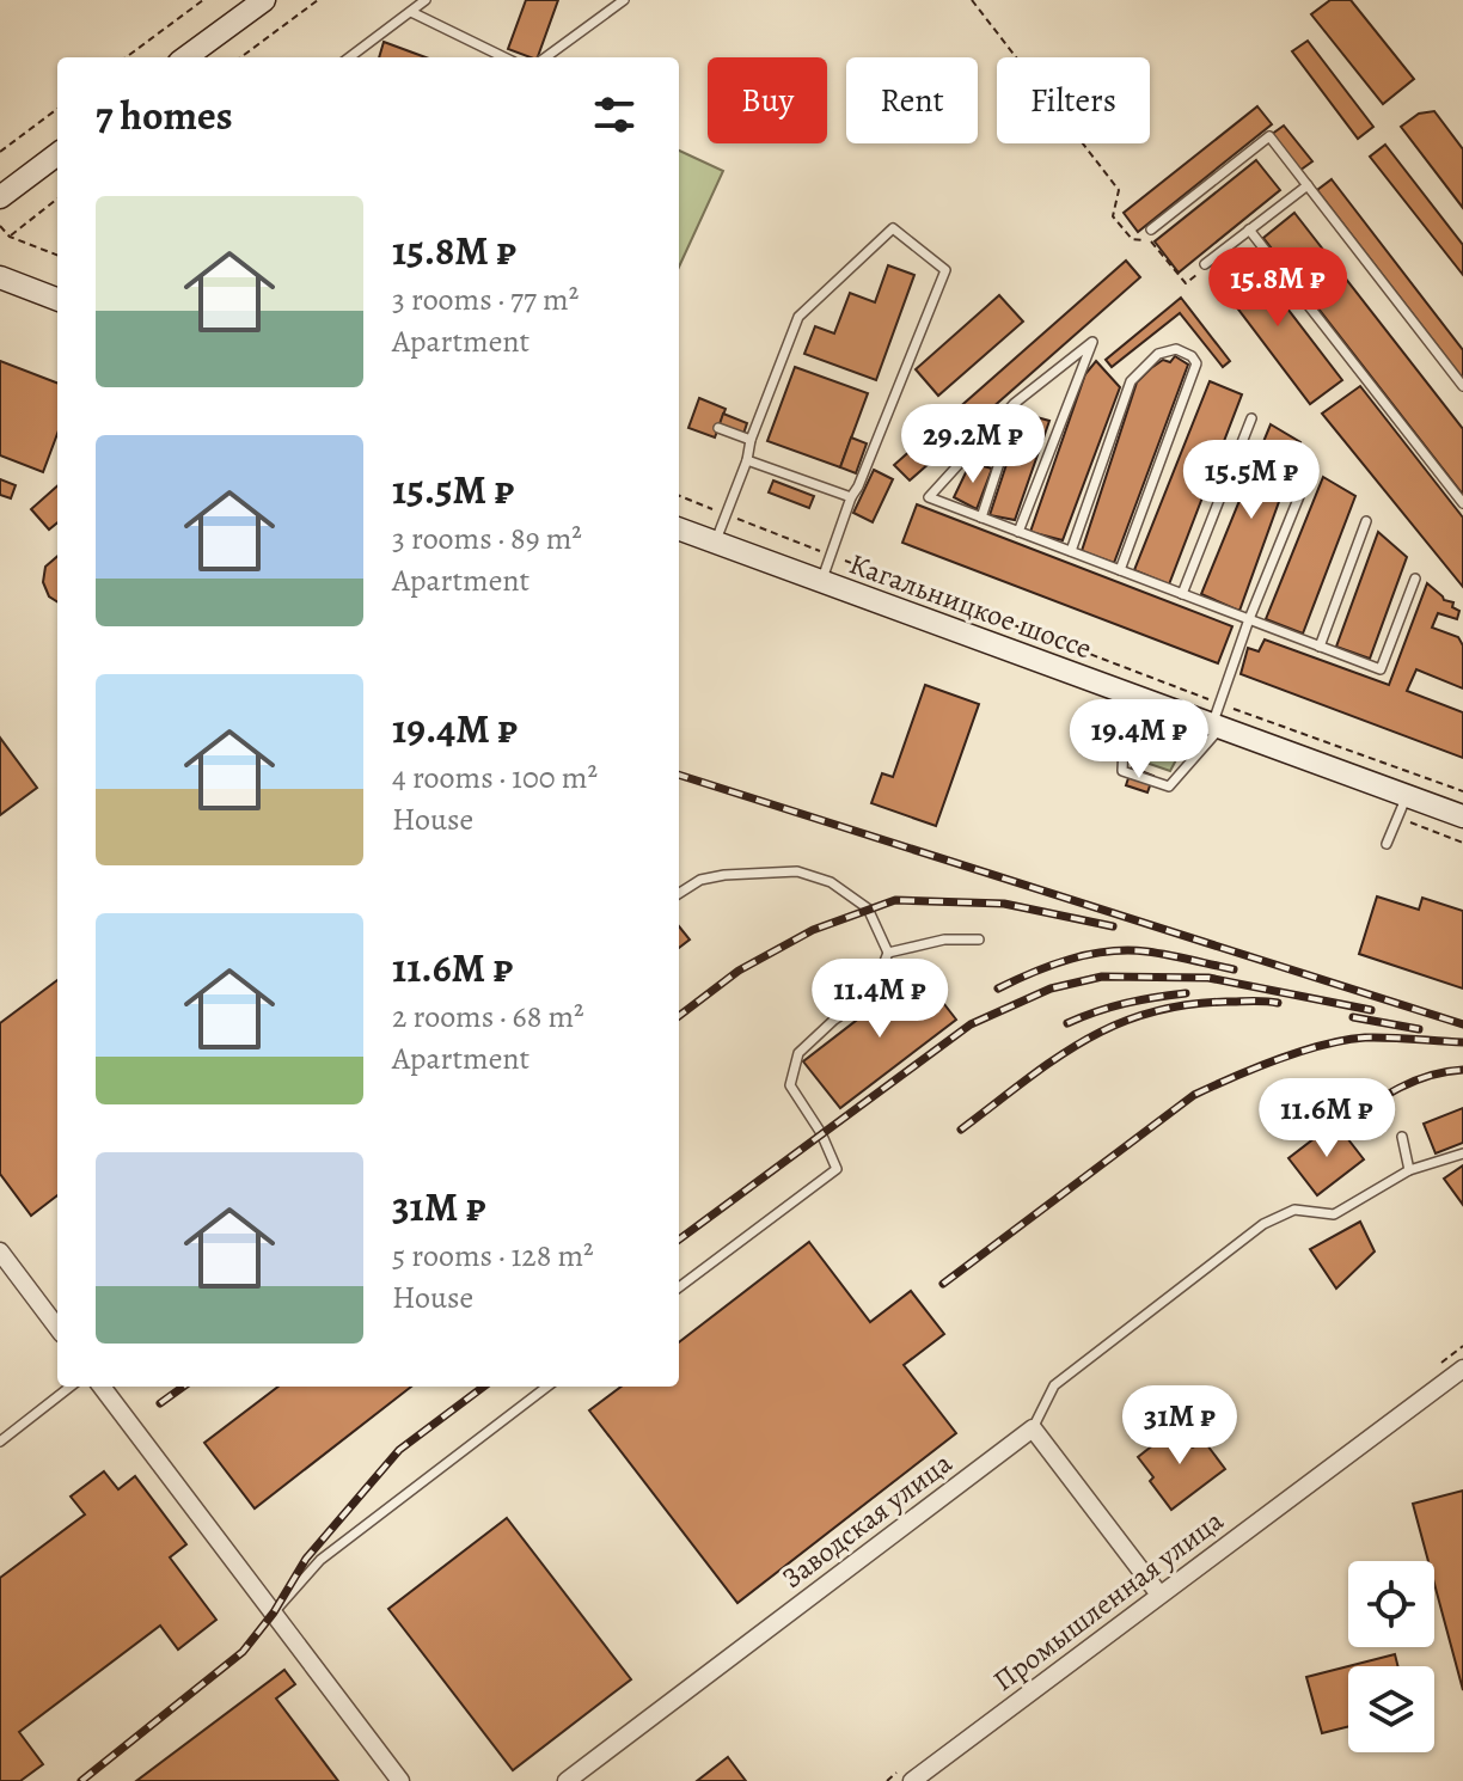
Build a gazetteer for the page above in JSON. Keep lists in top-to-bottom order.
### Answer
{
  "streets": {
    "main road": ["Кагальницкое шоссе"],
    "street": ["Заводская улица", "Промышленная улица"]
  },
  "page": {
    "chip": ["Buy", "Rent", "Filters"],
    "heading": "7 homes",
    "list": [
      {
        "name": "15.8M ₽",
        "note": "3 rooms · 77 m² · Apartment"
      },
      {
        "name": "15.5M ₽",
        "note": "3 rooms · 89 m² · Apartment"
      },
      {
        "name": "19.4M ₽",
        "note": "4 rooms · 100 m² · House"
      },
      {
        "name": "11.6M ₽",
        "note": "2 rooms · 68 m² · Apartment"
      },
      {
        "name": "31M ₽",
        "note": "5 rooms · 128 m² · House"
      }
    ],
    "price": [
      "15.8M ₽",
      "29.2M ₽",
      "15.5M ₽",
      "19.4M ₽",
      "11.4M ₽",
      "11.6M ₽",
      "31M ₽"
    ]
  }
}
